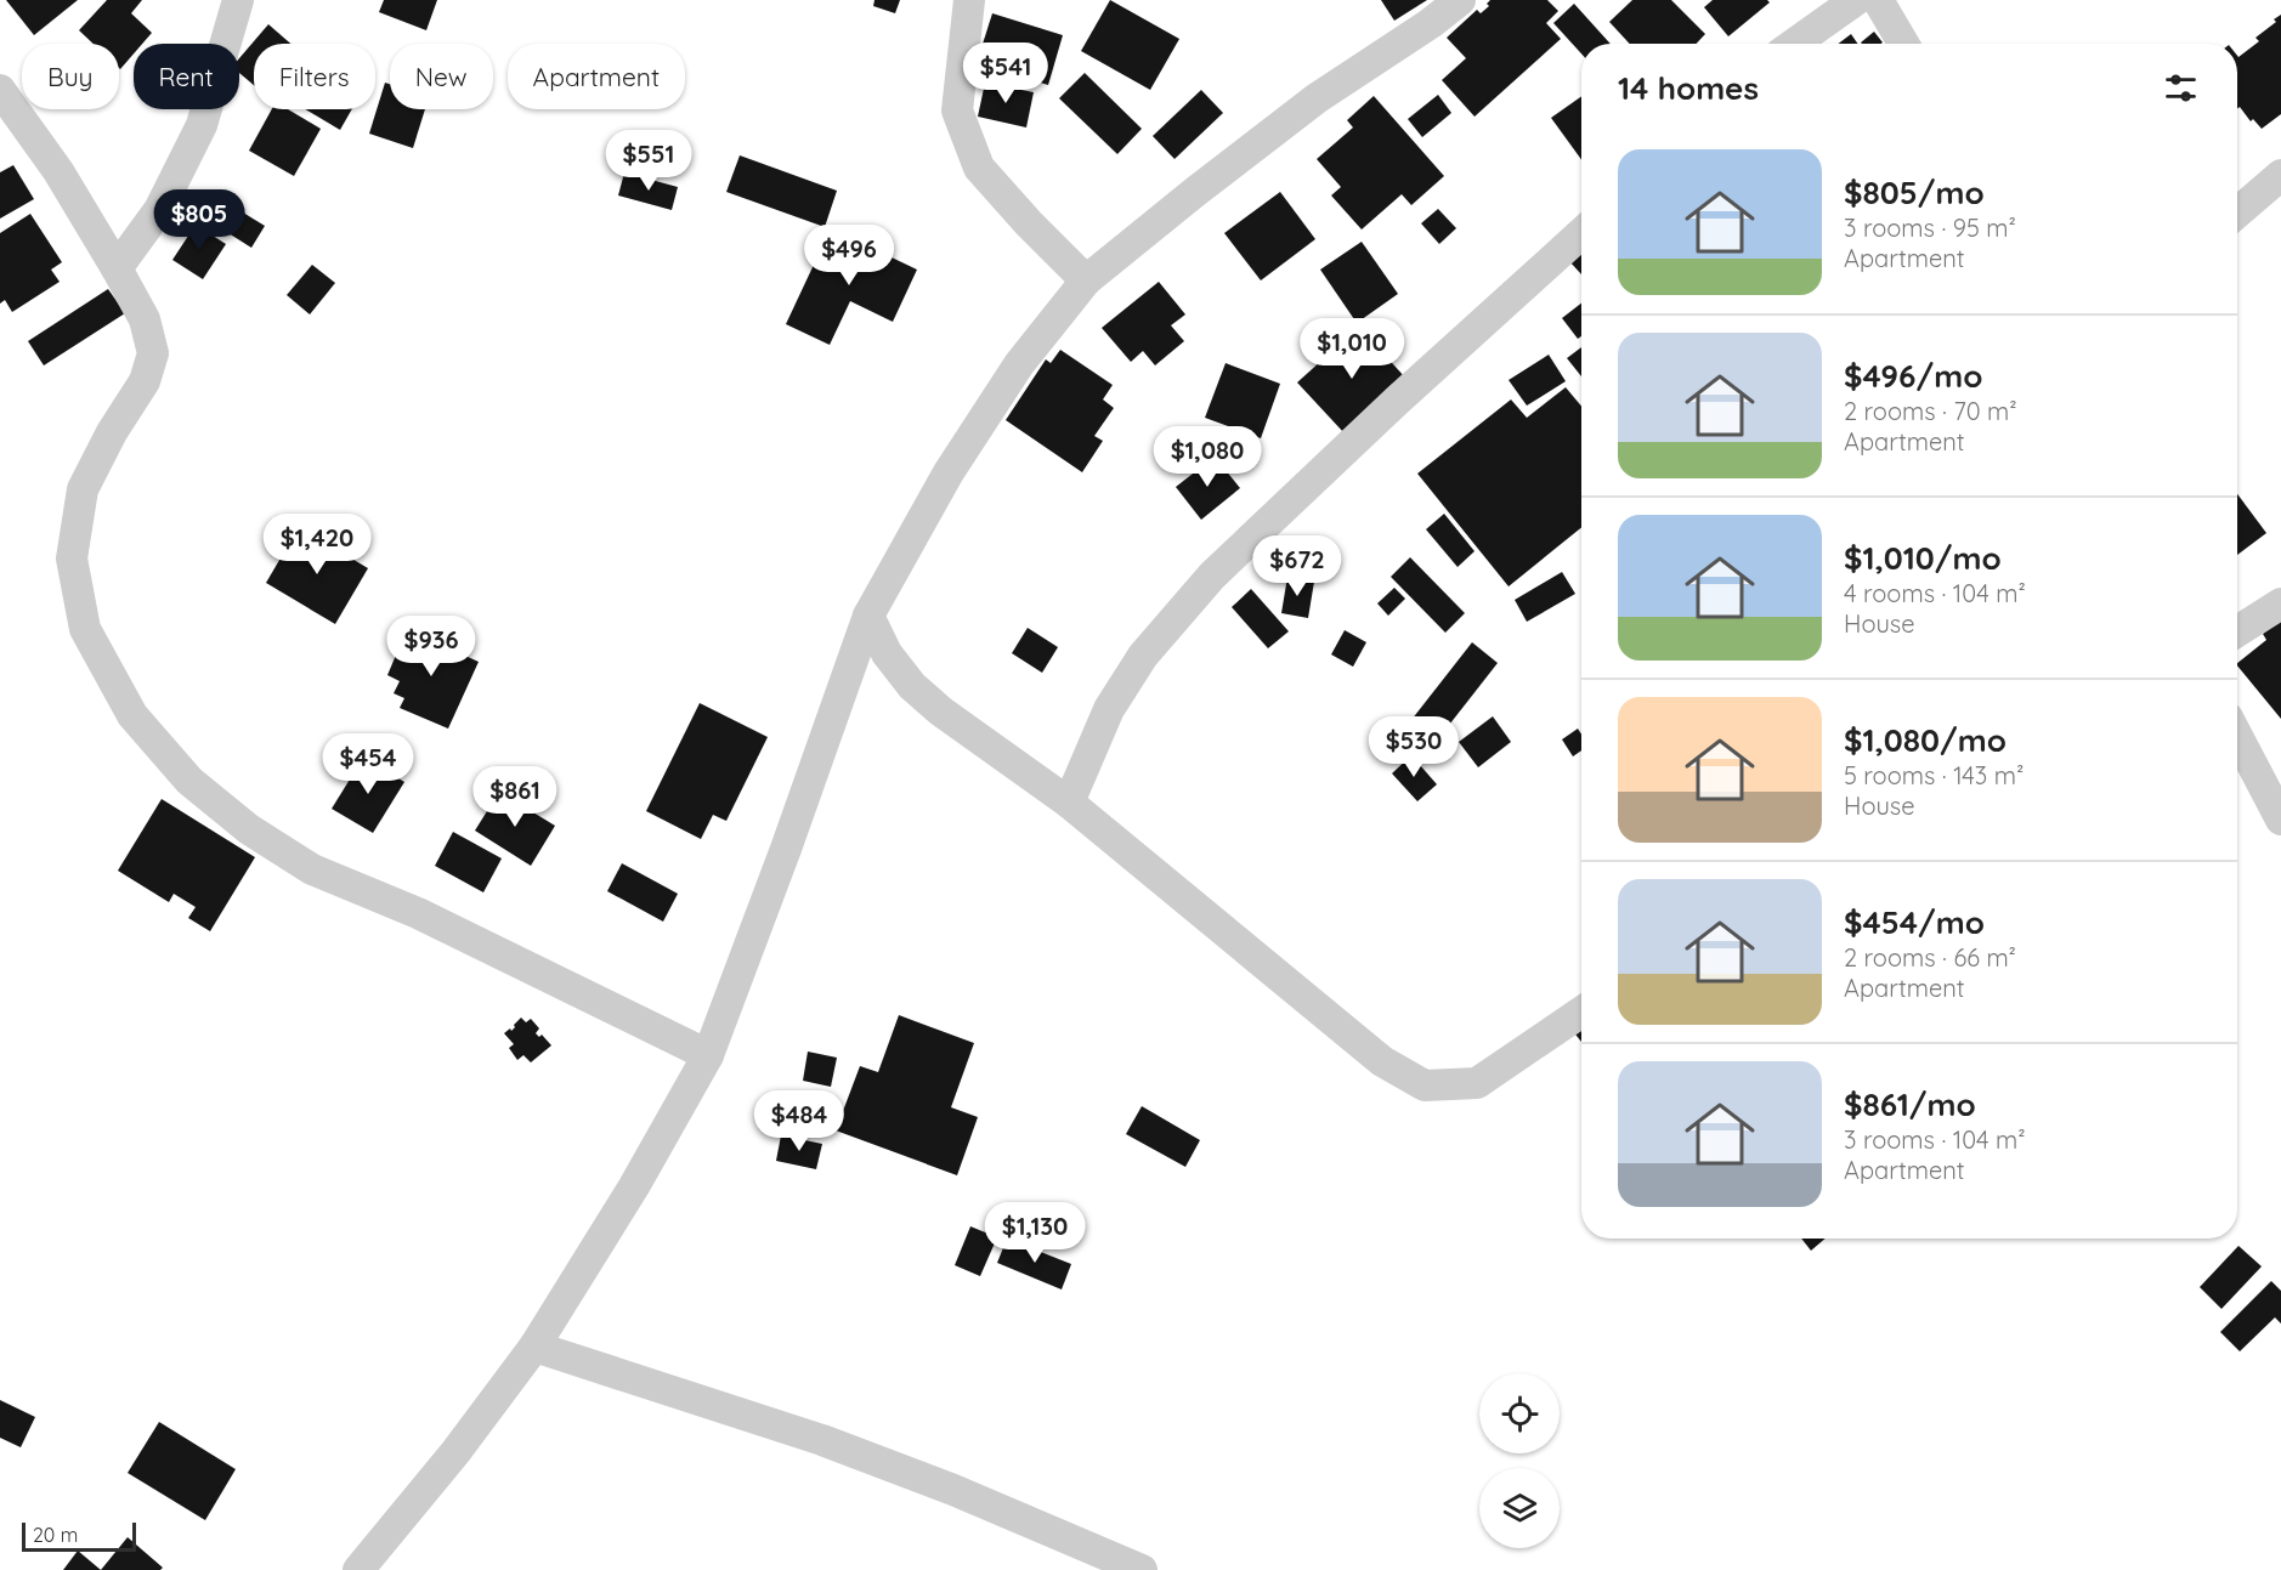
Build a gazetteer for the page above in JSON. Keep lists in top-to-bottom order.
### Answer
{
  "scale_bar": "20 m",
  "page": {
    "price": [
      "$541",
      "$551",
      "$805",
      "$496",
      "$1,010",
      "$1,080",
      "$1,420",
      "$672",
      "$936",
      "$530",
      "$454",
      "$861",
      "$484",
      "$1,130"
    ],
    "chip": [
      "Buy",
      "Rent",
      "Filters",
      "New",
      "Apartment"
    ],
    "heading": "14 homes",
    "list": [
      {
        "name": "$805/mo",
        "note": "3 rooms · 95 m² · Apartment"
      },
      {
        "name": "$496/mo",
        "note": "2 rooms · 70 m² · Apartment"
      },
      {
        "name": "$1,010/mo",
        "note": "4 rooms · 104 m² · House"
      },
      {
        "name": "$1,080/mo",
        "note": "5 rooms · 143 m² · House"
      },
      {
        "name": "$454/mo",
        "note": "2 rooms · 66 m² · Apartment"
      },
      {
        "name": "$861/mo",
        "note": "3 rooms · 104 m² · Apartment"
      }
    ],
    "scale": "20 m"
  }
}
